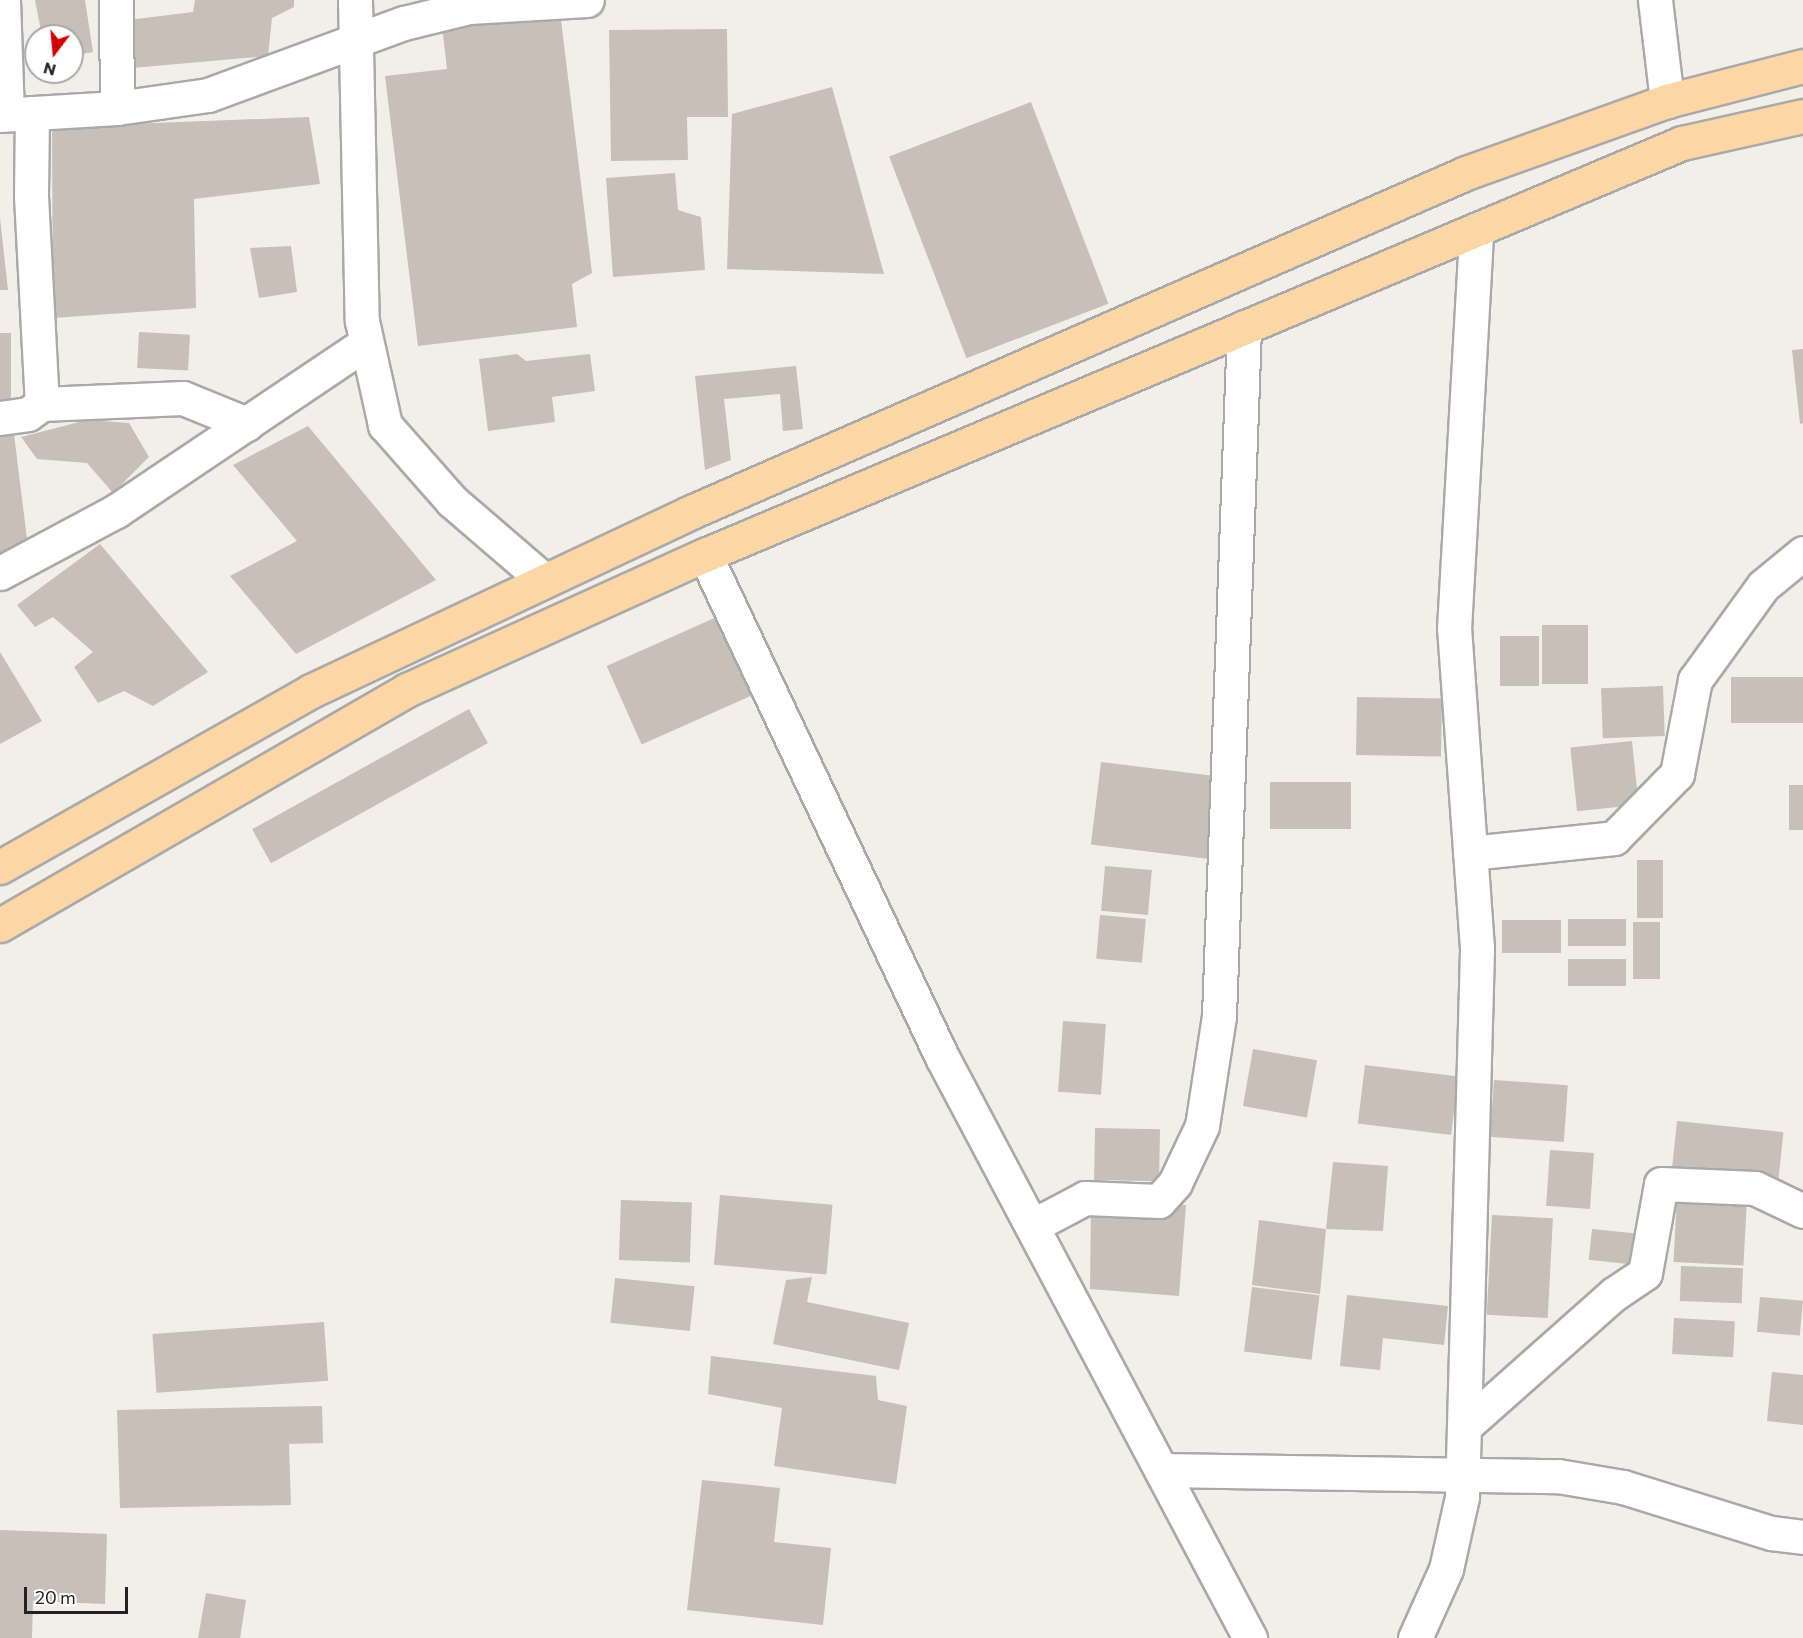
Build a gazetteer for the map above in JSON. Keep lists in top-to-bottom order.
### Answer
{
  "scale_bar": "20 m",
  "north": "bottom"
}
